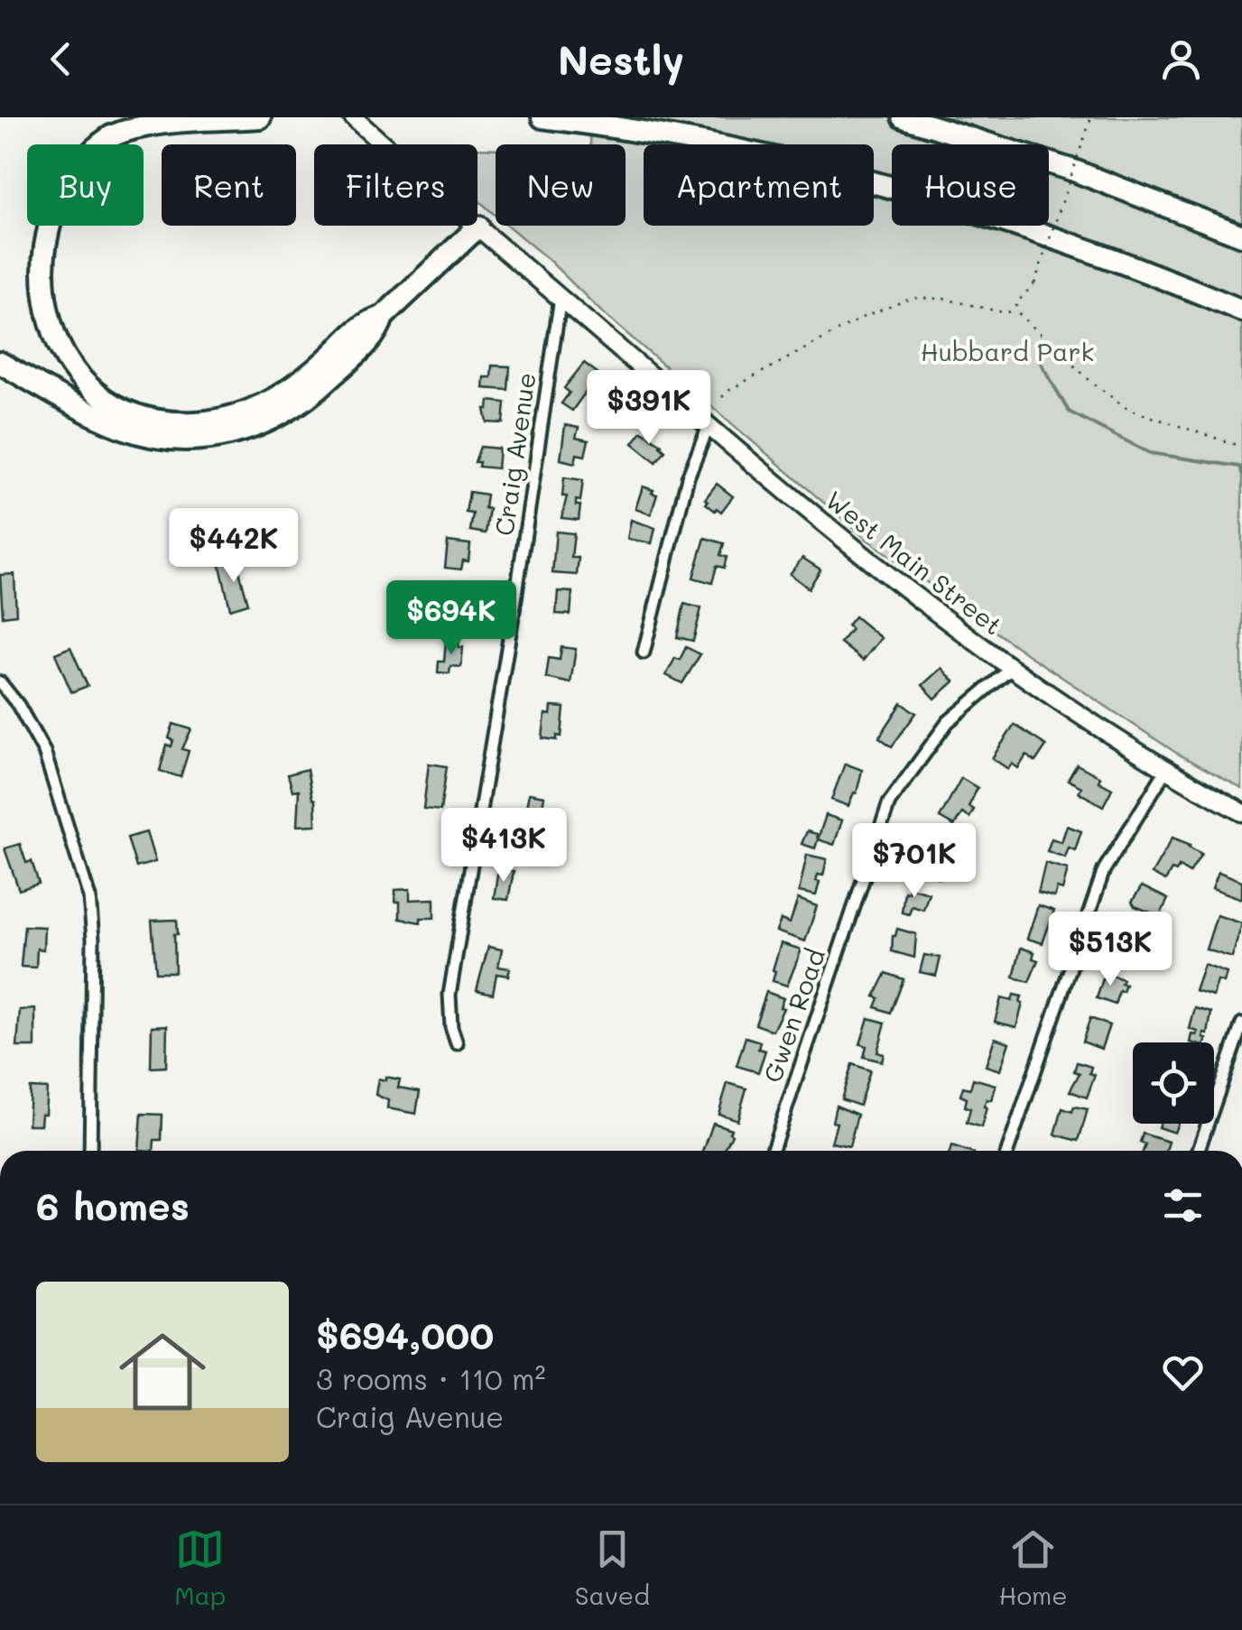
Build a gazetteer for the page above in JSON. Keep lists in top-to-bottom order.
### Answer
{
  "streets": {
    "main road": ["West Main Street"],
    "street": ["Craig Avenue", "Gwen Road"]
  },
  "crossings": [
    ["Craig Avenue", "West Main Street"],
    ["West Main Street", "Gwen Road"]
  ],
  "parks": ["Hubbard Park"],
  "page": {
    "header": "Nestly",
    "chip": [
      "Buy",
      "Rent",
      "Filters",
      "New",
      "Apartment",
      "House"
    ],
    "price": [
      "$391K",
      "$442K",
      "$694K",
      "$413K",
      "$701K",
      "$513K"
    ],
    "heading": "6 homes",
    "list": [
      {
        "name": "$694,000",
        "note": "3 rooms · 110 m² · Craig Avenue"
      }
    ],
    "tabs": ["Map", "Saved", "Home"]
  }
}
